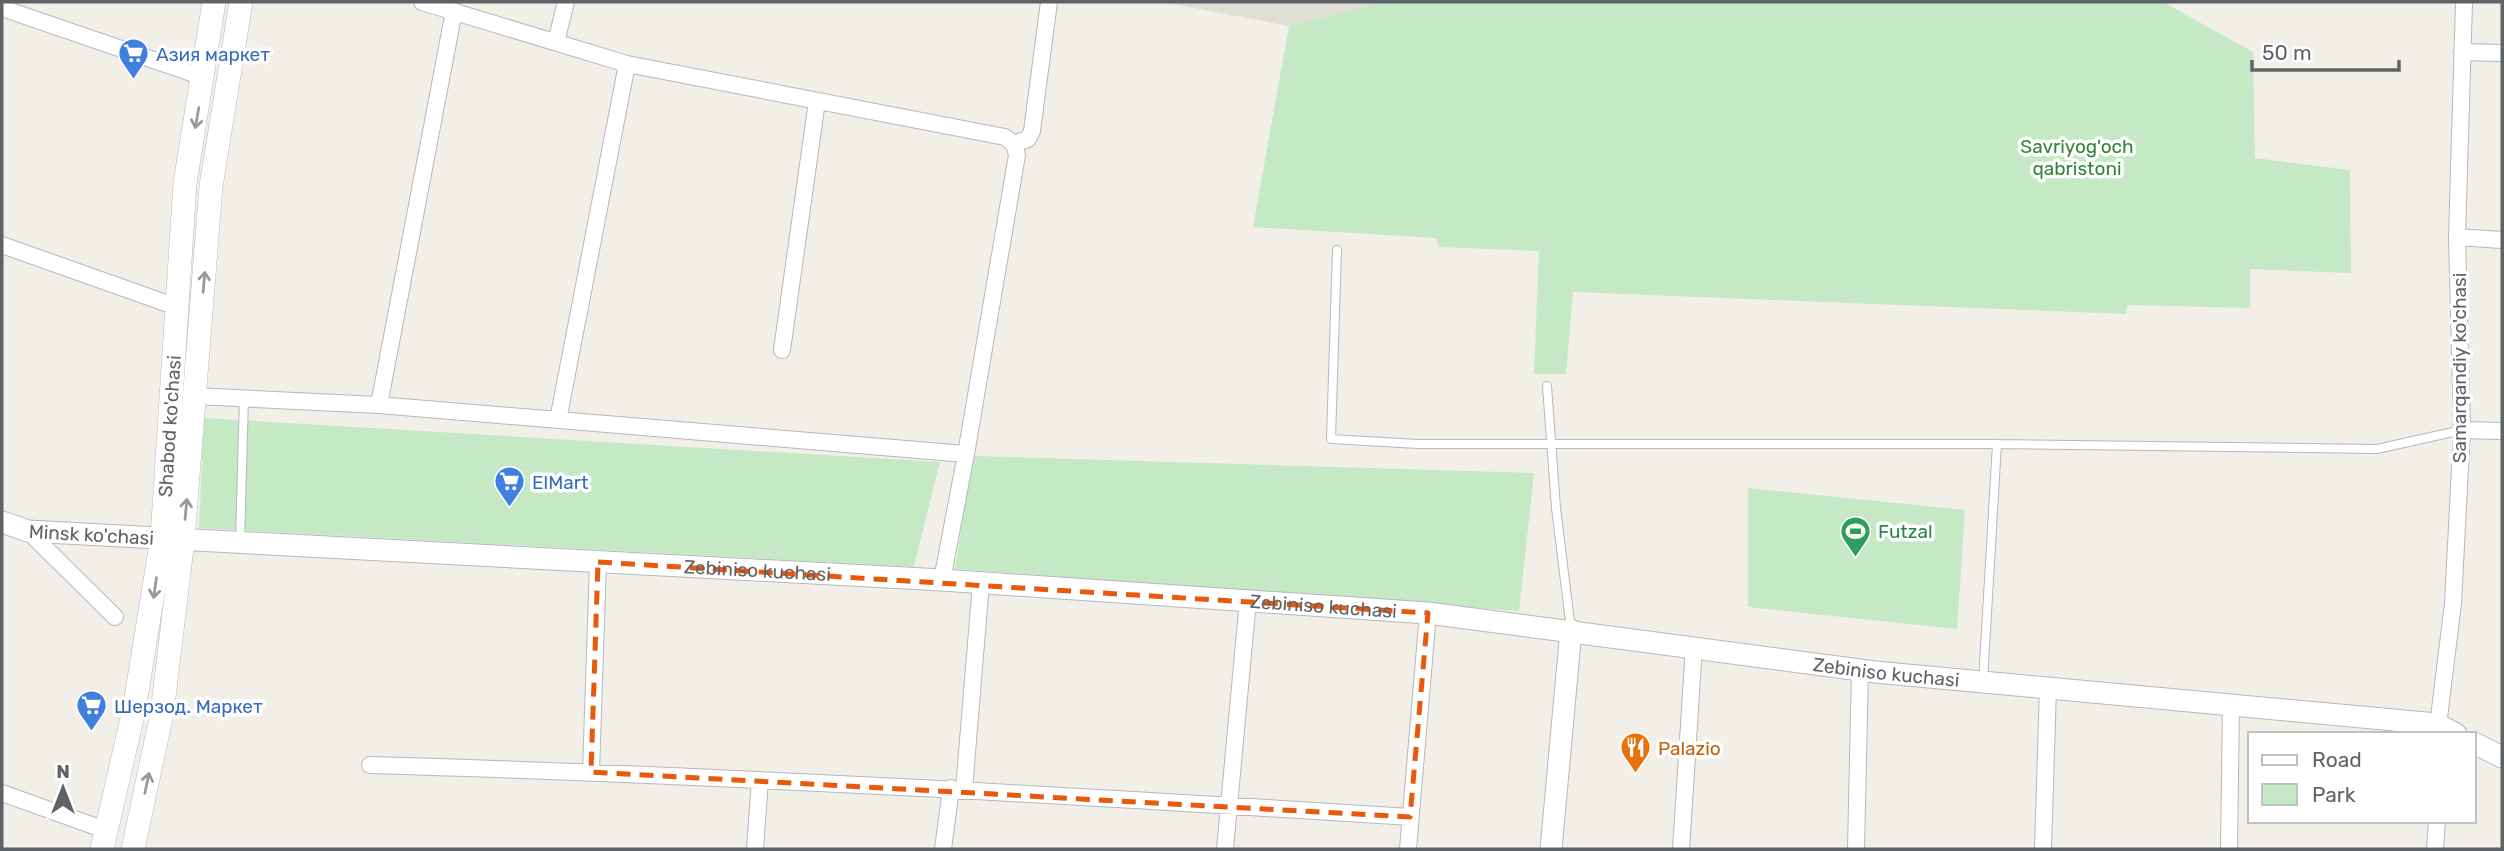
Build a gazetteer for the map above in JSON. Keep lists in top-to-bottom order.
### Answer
{
  "streets": {
    "main road": ["Shabod ko'chasi"],
    "street": ["Samarqandiy ko'chasi", "Minsk ko'chasi", "Zebiniso kuchasi"]
  },
  "crossings": [
    ["Samarqandiy ko'chasi", "Zebiniso kuchasi"],
    ["Shabod ko'chasi", "Minsk ko'chasi"],
    ["Shabod ko'chasi", "Zebiniso kuchasi"],
    ["Minsk ko'chasi", "Zebiniso kuchasi"]
  ],
  "parks": ["Savriyog'och qabristoni"],
  "places": {
    "supermarket": ["Азия маркет", "ElMart", "Шерзод. Маркет"],
    "sports": ["Futzal"],
    "restaurant": ["Palazio"]
  },
  "legend": ["Road", "Park"],
  "scale_bar": "50 m",
  "north": "top"
}
